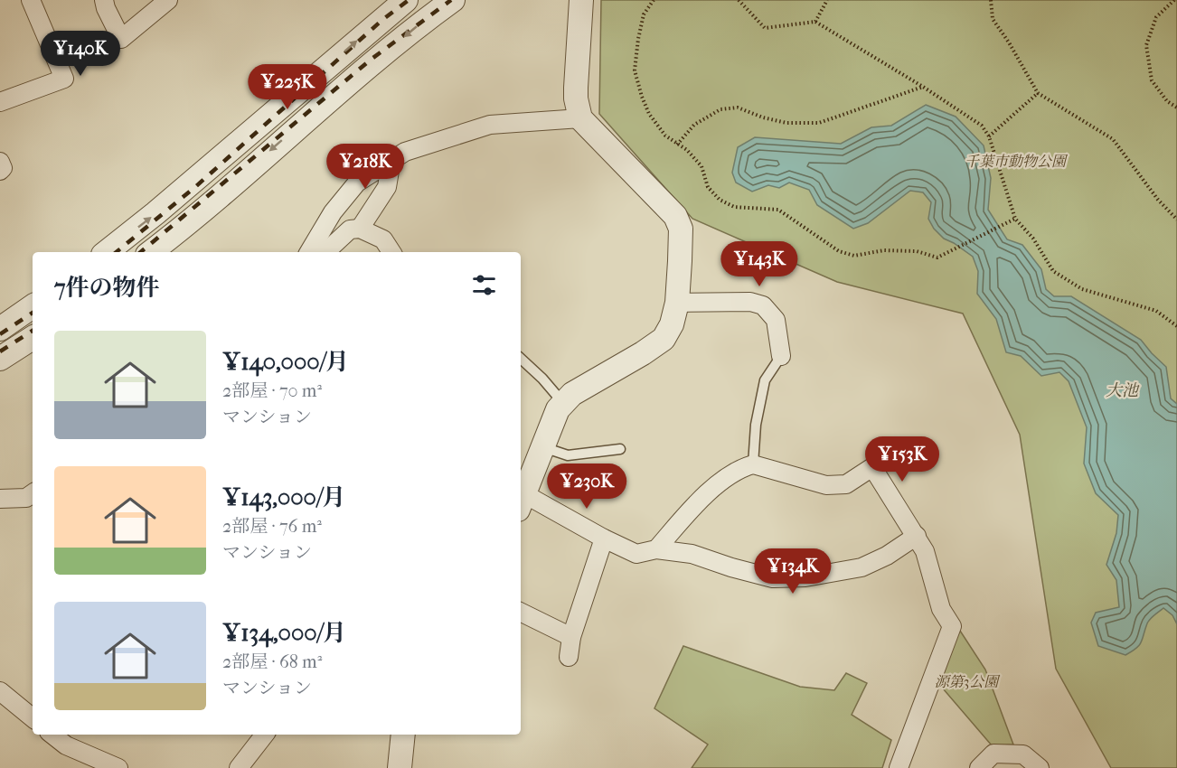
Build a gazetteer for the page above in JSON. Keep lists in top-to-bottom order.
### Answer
{
  "water": ["大池"],
  "parks": ["千葉市動物公園", "源第3公園"],
  "page": {
    "price": [
      "¥140K",
      "¥225K",
      "¥218K",
      "¥143K",
      "¥153K",
      "¥230K",
      "¥134K"
    ],
    "heading": "7件の物件",
    "list": [
      {
        "name": "¥140,000/月",
        "note": "2部屋 · 70 m² · マンション"
      },
      {
        "name": "¥143,000/月",
        "note": "2部屋 · 76 m² · マンション"
      },
      {
        "name": "¥134,000/月",
        "note": "2部屋 · 68 m² · マンション"
      }
    ]
  }
}
